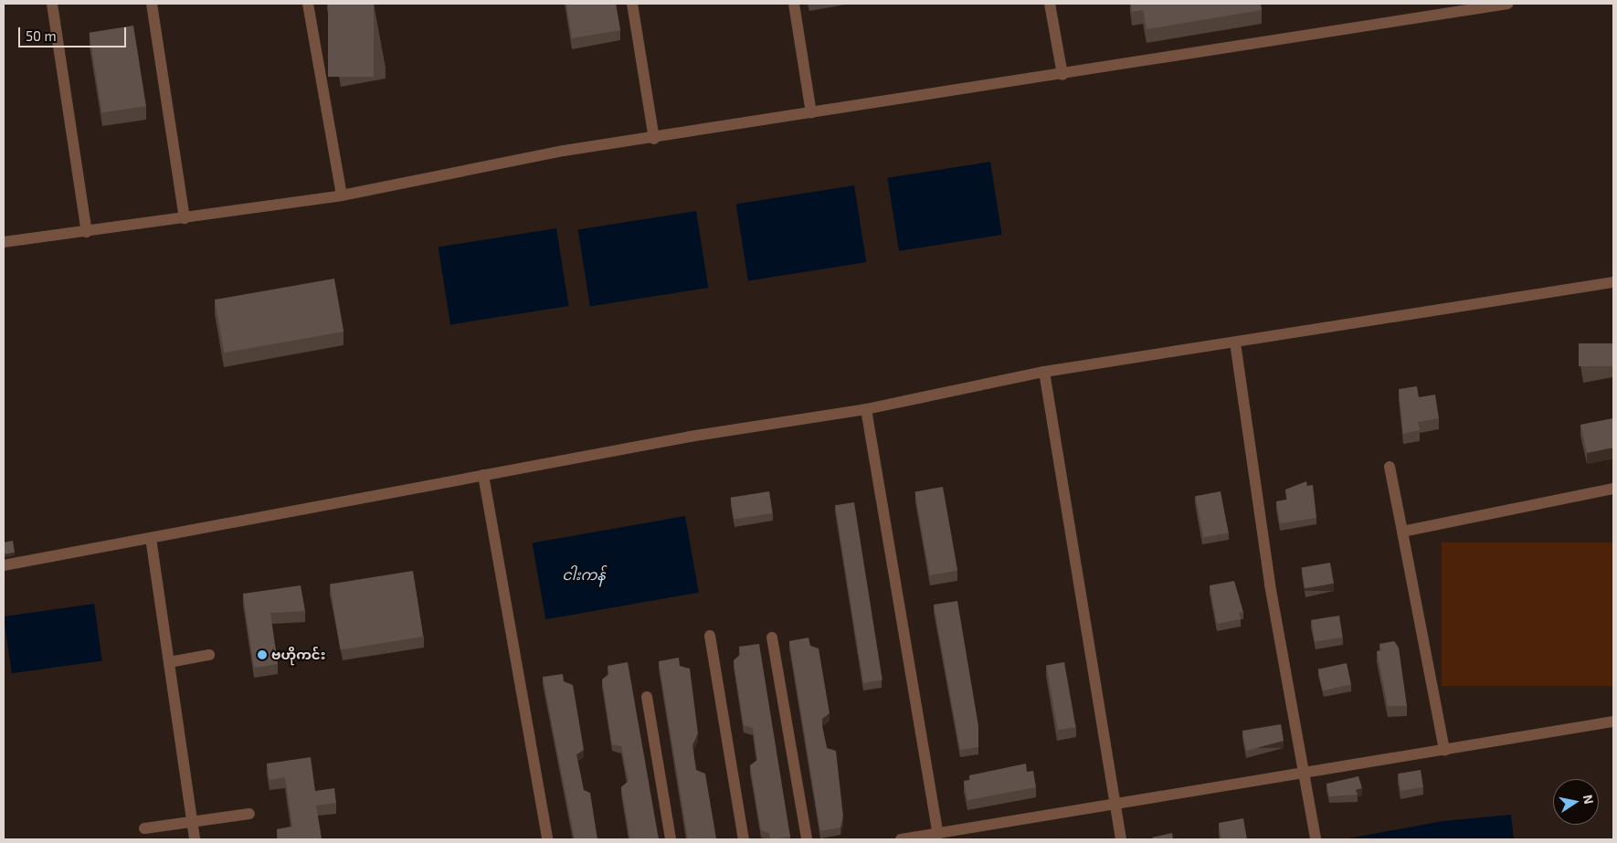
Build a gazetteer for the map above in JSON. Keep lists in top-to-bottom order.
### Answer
{
  "water": ["ငါးကန်"],
  "places": ["ဗဟိုကင်း"],
  "scale_bar": "50 m",
  "north": "right"
}
